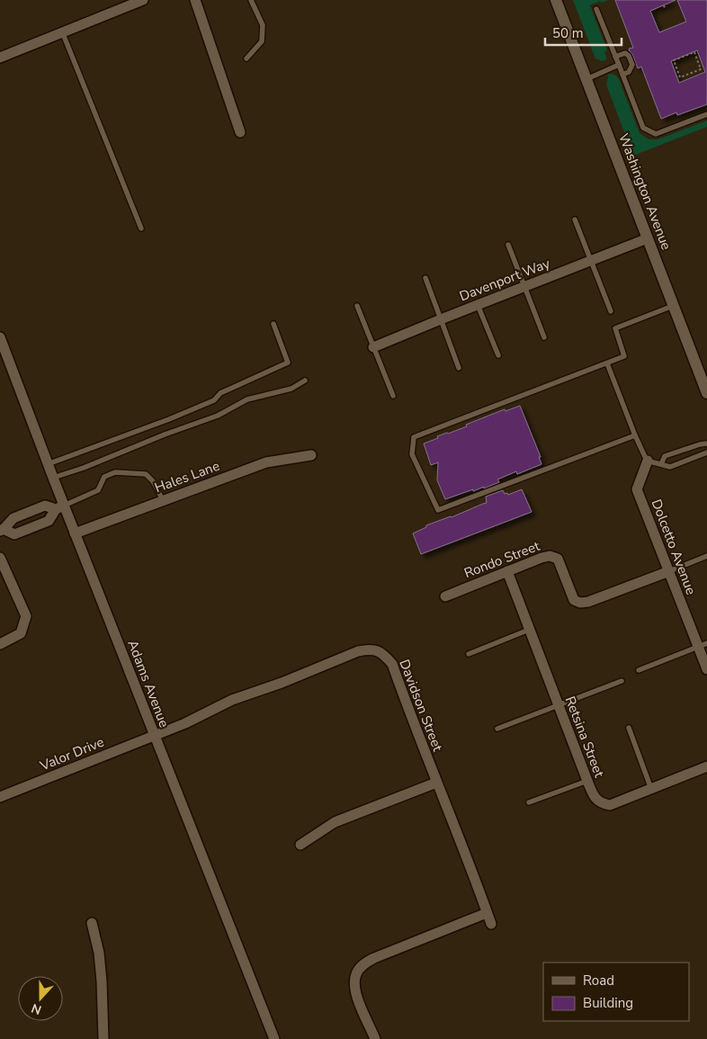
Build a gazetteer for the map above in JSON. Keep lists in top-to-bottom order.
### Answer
{
  "streets": {
    "main road": ["Washington Avenue"],
    "street": [
      "Davenport Way",
      "Hales Lane",
      "Dolcetto Avenue",
      "Rondo Street",
      "Adams Avenue",
      "Davidson Street",
      "Retsina Street",
      "Valor Drive"
    ]
  },
  "crossings": [
    ["Washington Avenue", "Davenport Way"],
    ["Hales Lane", "Adams Avenue"],
    ["Dolcetto Avenue", "Rondo Street"],
    ["Rondo Street", "Retsina Street"],
    ["Adams Avenue", "Davidson Street"],
    ["Adams Avenue", "Valor Drive"],
    ["Davidson Street", "Valor Drive"]
  ],
  "legend": ["Road", "Building"],
  "scale_bar": "50 m",
  "north": "bottom"
}
